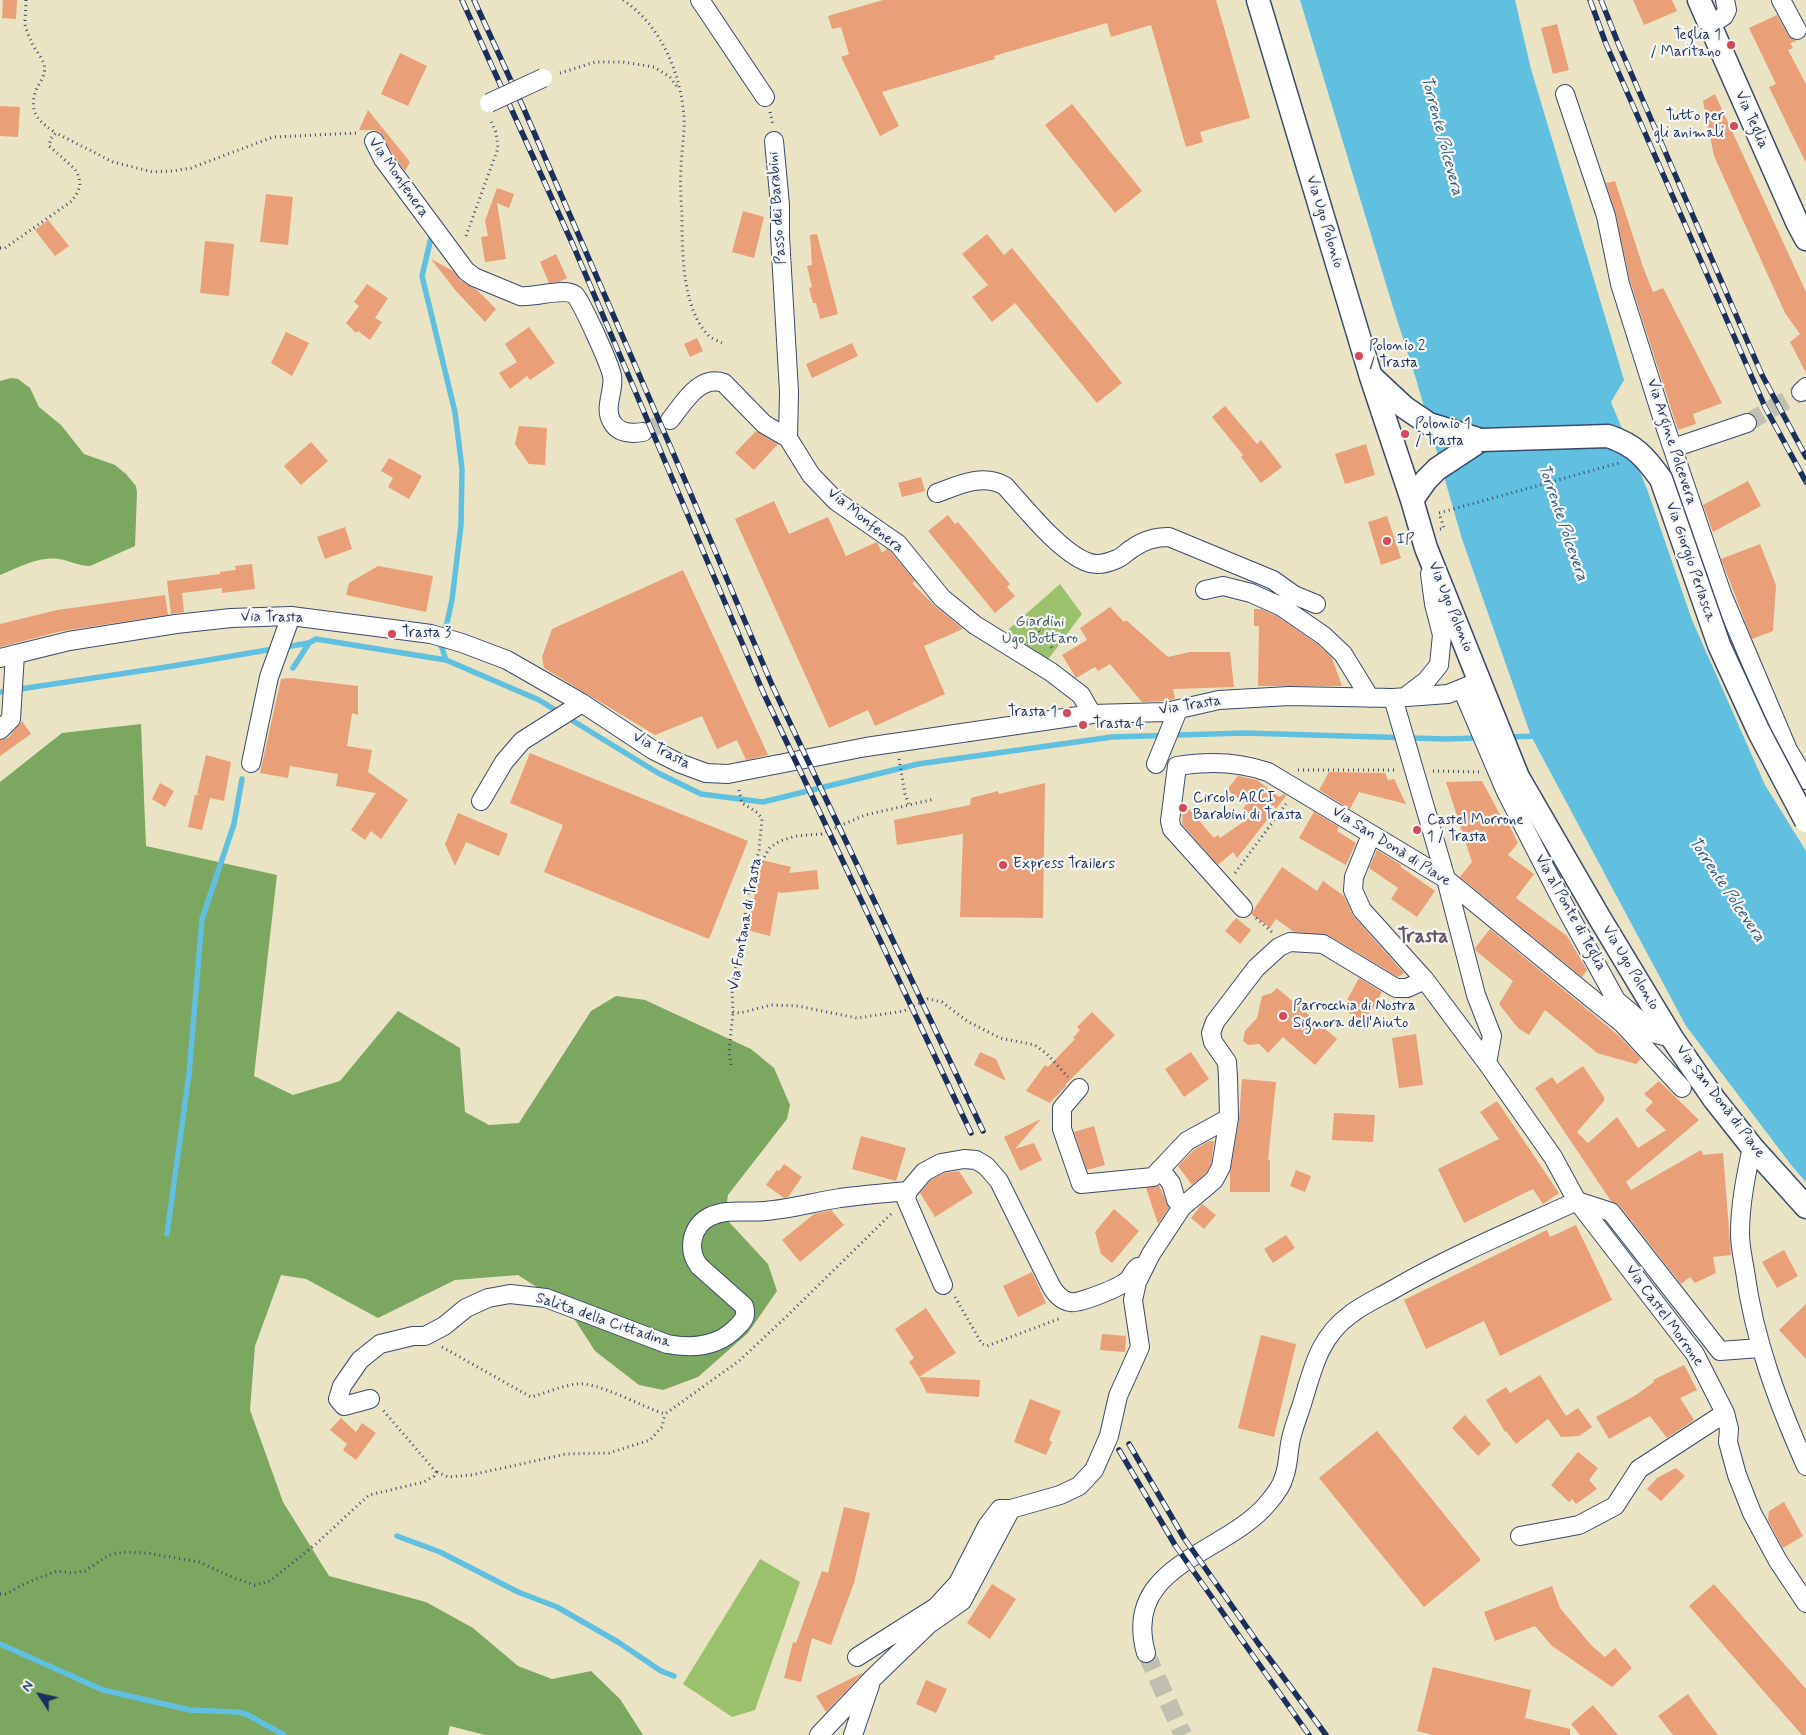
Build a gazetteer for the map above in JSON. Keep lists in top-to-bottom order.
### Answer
{
  "streets": {
    "main road": [
      "Via Teglia",
      "Via Ugo Polonio",
      "Via Giorgio Perlasca",
      "Via San Donà di Piave"
    ],
    "street": [
      "Via Monfenera",
      "Passo dei Barabini",
      "Via Argine Polcevera",
      "Via Trasta",
      "Via al Ponte di Teglia",
      "Via Castel Morrone",
      "Salita della Cittadina"
    ],
    "path": ["Via Fontana di Trasta"]
  },
  "crossings": [
    ["Via Monfenera", "Passo dei Barabini"],
    ["Via Monfenera", "Via Trasta"],
    ["Via Ugo Polonio", "Via Giorgio Perlasca"],
    ["Via Ugo Polonio", "Via Trasta"],
    ["Via Ugo Polonio", "Via San Donà di Piave"],
    ["Via Ugo Polonio", "Via al Ponte di Teglia"],
    ["Via Trasta", "Via Fontana di Trasta"],
    ["Via San Donà di Piave", "Via al Ponte di Teglia"],
    ["Via San Donà di Piave", "Via Castel Morrone"]
  ],
  "districts": ["Trasta"],
  "water": ["Torrente Polcevera"],
  "parks": ["Giardini Ugo Bottaro"],
  "places": [
    "Teglia 1 / Maritano",
    "Tutto per gli animali",
    "Polonio 2 / Trasta",
    "Polonio 1 / Trasta",
    "IP",
    "Trasta 3",
    "Trasta 1",
    "Trasta 4",
    "Circolo ARCI Barabini di Trasta",
    "Castel Morrone 1 / Trasta",
    "Express Trailers",
    "Parrocchia di Nostra Signora dell'Aiuto"
  ],
  "north": "top left"
}
